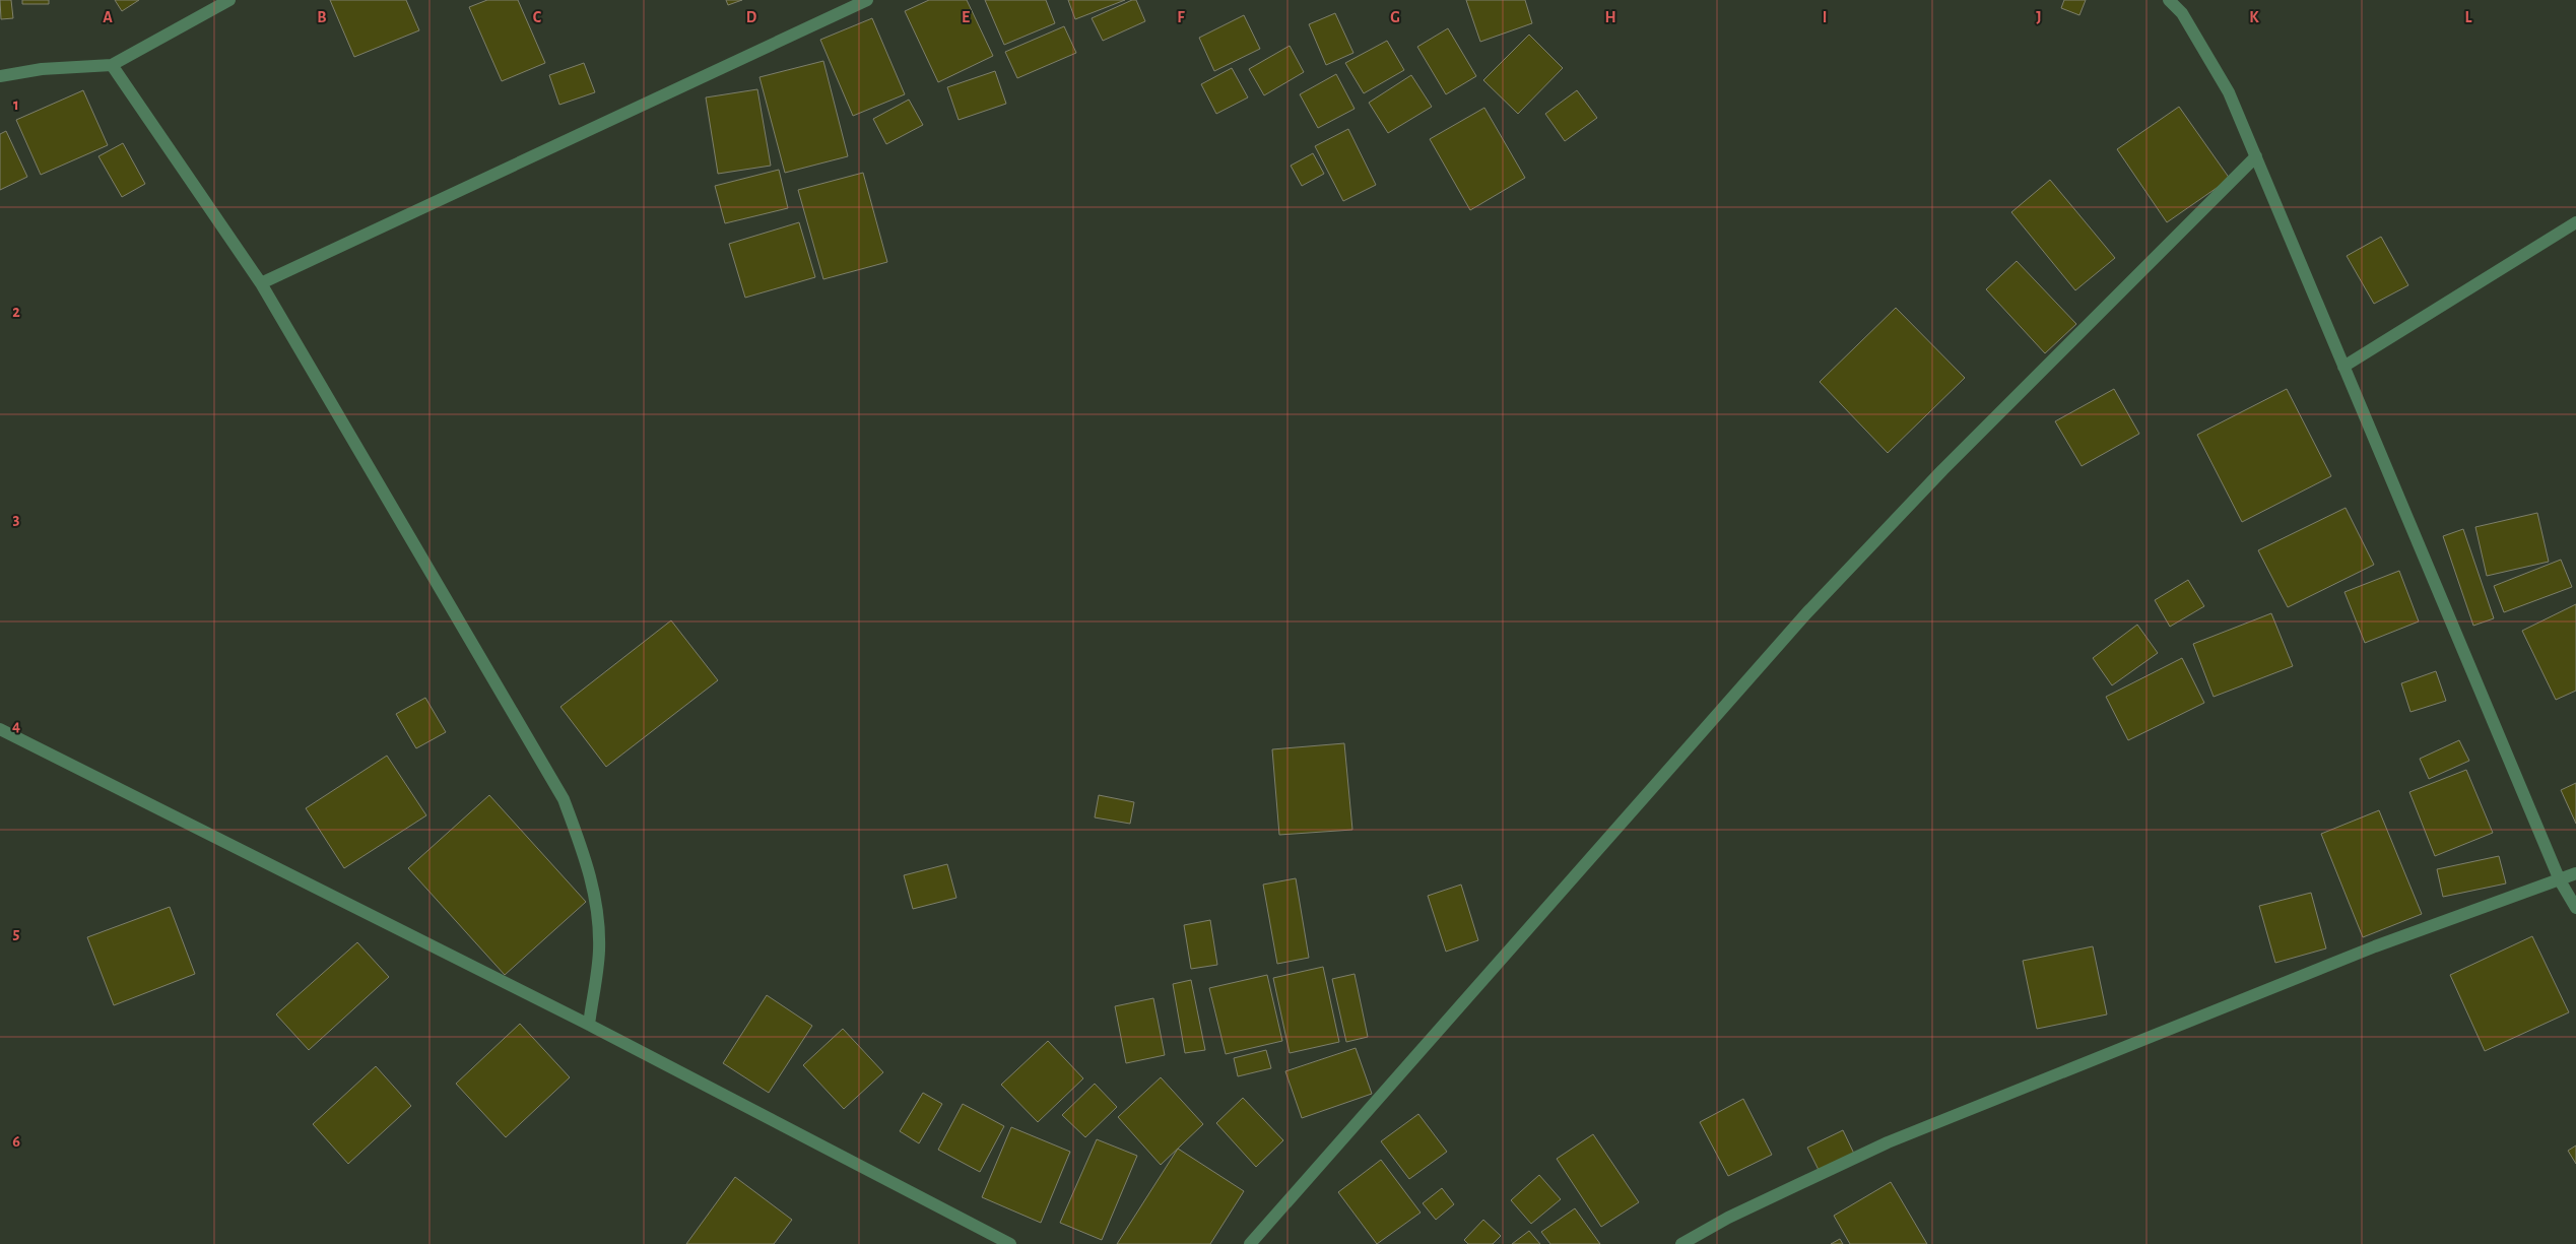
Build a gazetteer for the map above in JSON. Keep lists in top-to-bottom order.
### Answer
{
  "grid": {
    "columns": [
      "A",
      "B",
      "C",
      "D",
      "E",
      "F",
      "G",
      "H",
      "I",
      "J",
      "K",
      "L"
    ],
    "rows": [
      "1",
      "2",
      "3",
      "4",
      "5",
      "6"
    ]
  }
}
